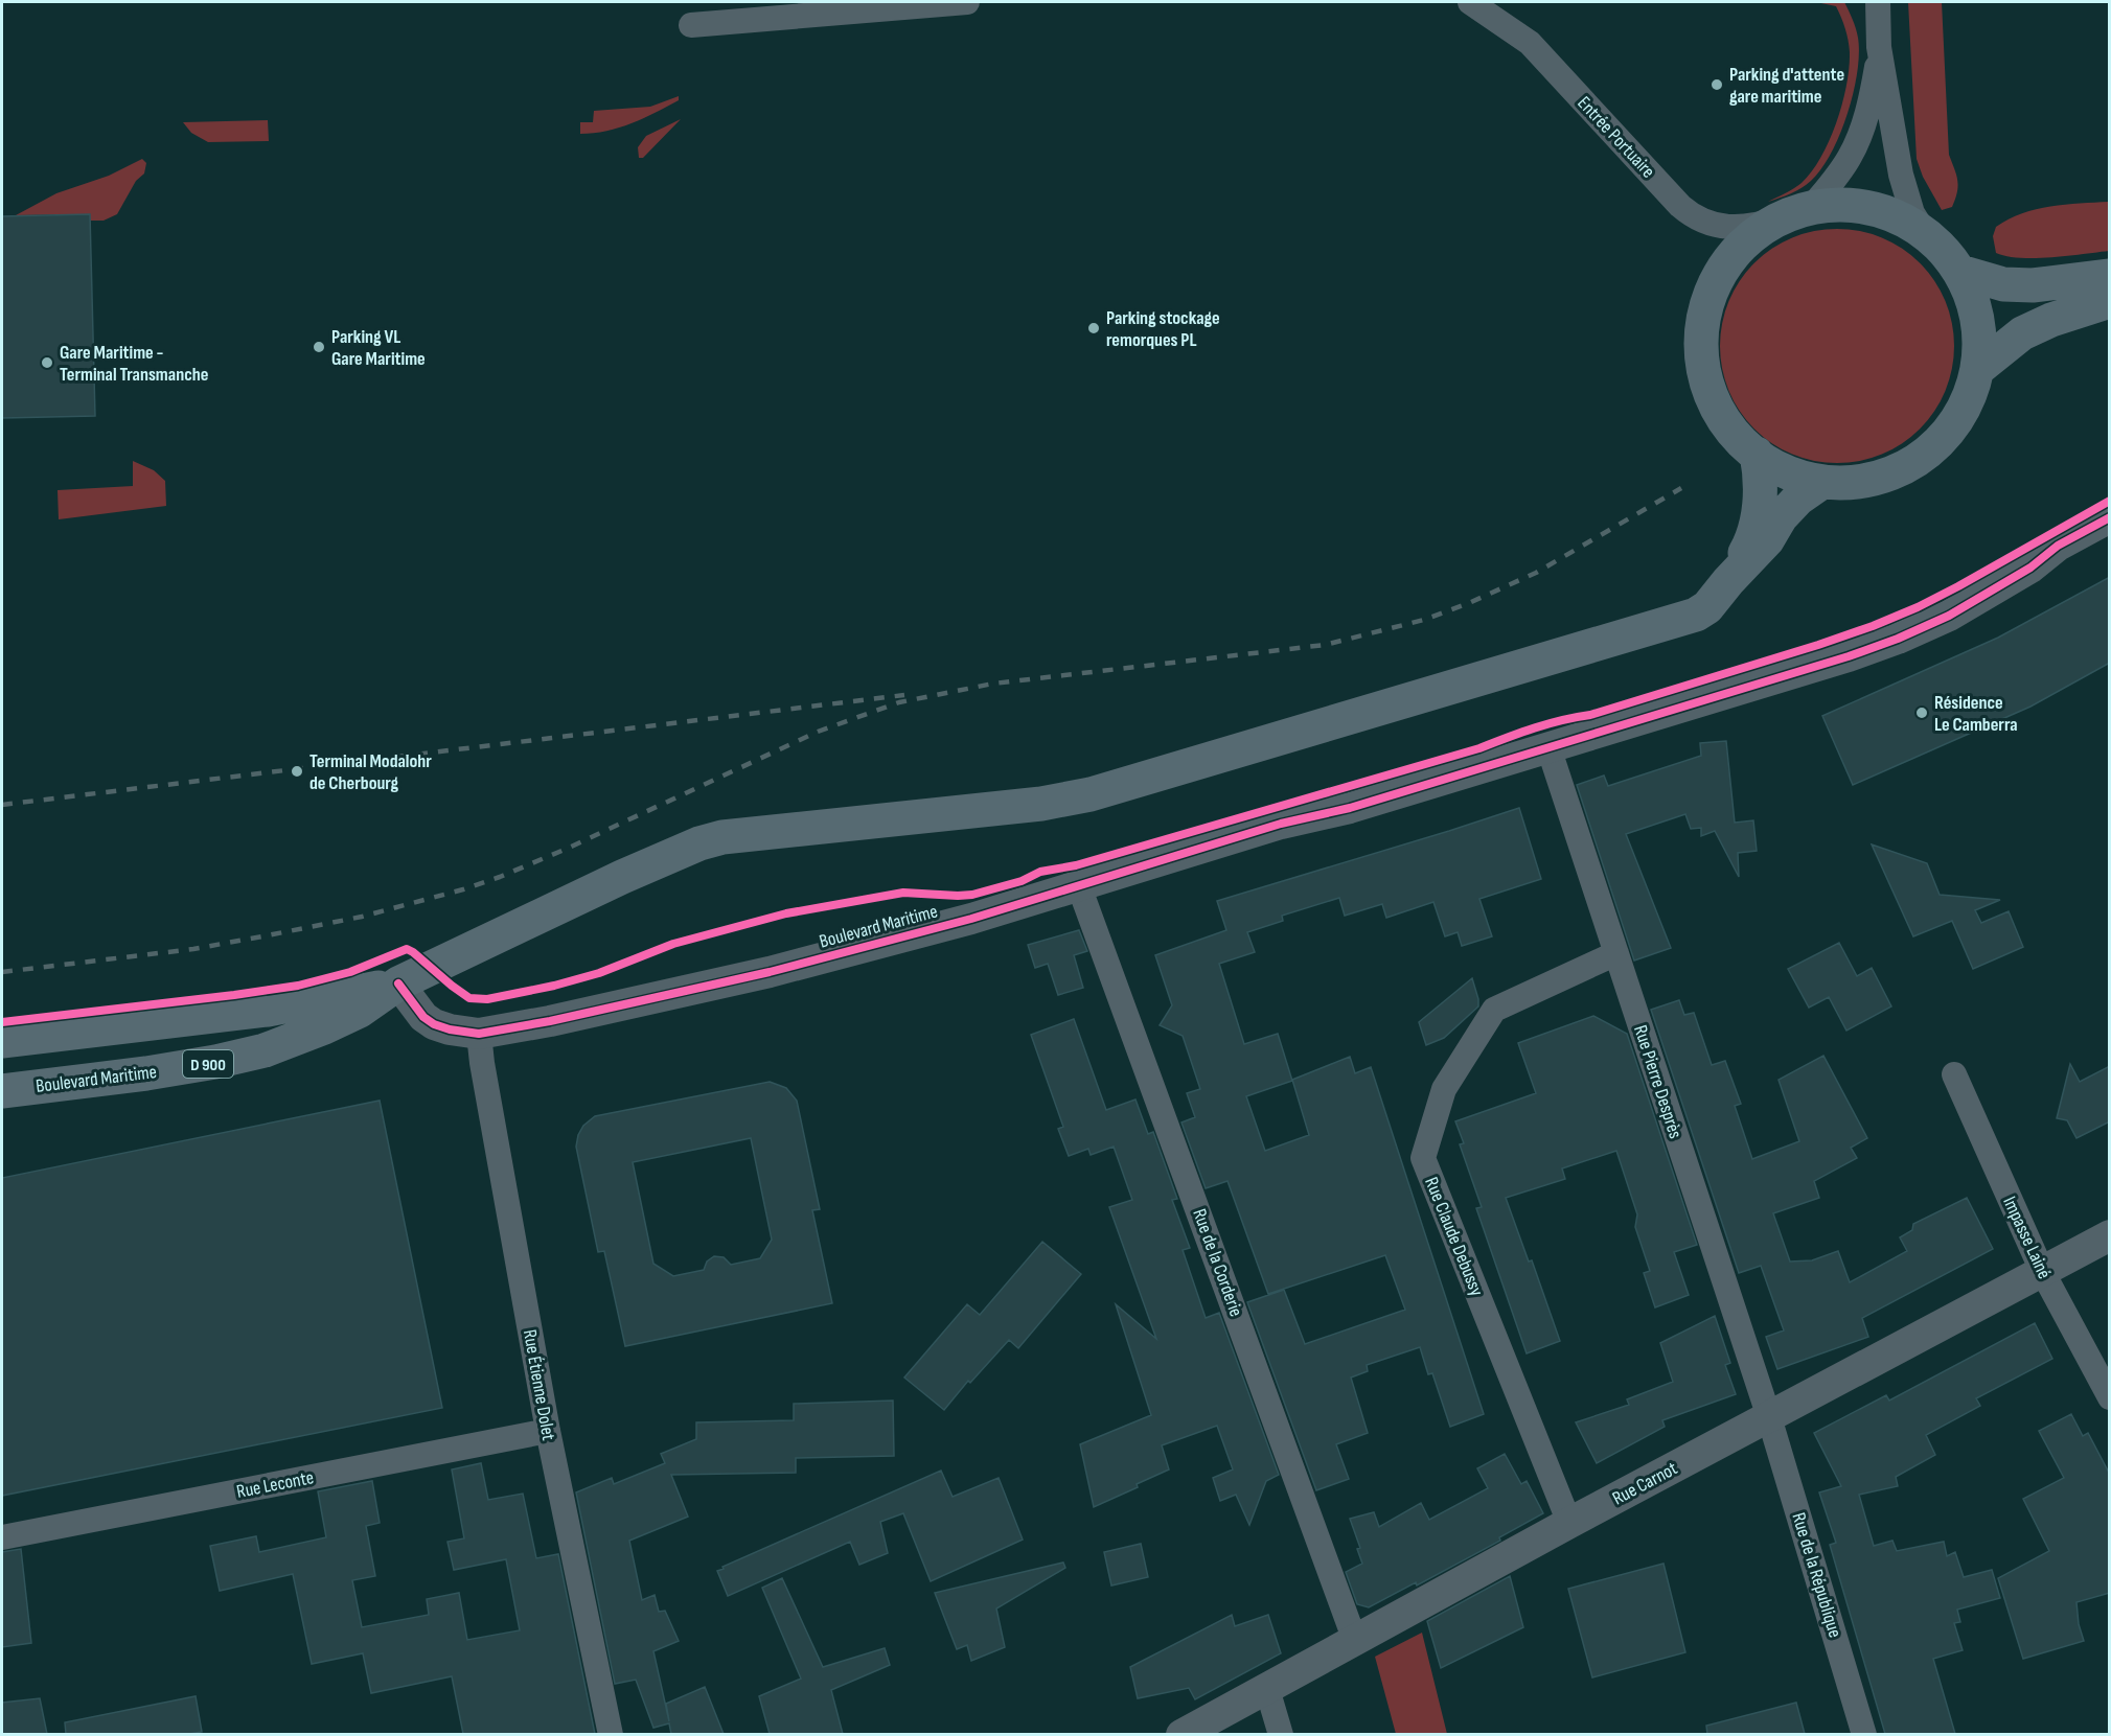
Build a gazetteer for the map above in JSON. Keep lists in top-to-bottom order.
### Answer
{
  "streets": {
    "main road": ["Boulevard Maritime", "D 900"],
    "street": [
      "Entrée Portuaire",
      "Rue Pierre Desprès",
      "Rue Claude Debussy",
      "Impasse Lainé",
      "Rue de la Corderie",
      "Rue Étienne Dolet",
      "Rue Carnot",
      "Rue Leconte",
      "Rue de la République"
    ]
  },
  "crossings": [
    ["Boulevard Maritime", "Rue Pierre Desprès"],
    ["Boulevard Maritime", "Rue de la Corderie"],
    ["Boulevard Maritime", "Rue Étienne Dolet"],
    ["Rue Pierre Desprès", "Rue Claude Debussy"],
    ["Rue Pierre Desprès", "Rue Carnot"],
    ["Rue Pierre Desprès", "Rue de la République"],
    ["Rue Claude Debussy", "Rue Carnot"],
    ["Impasse Lainé", "Rue Carnot"],
    ["Rue de la Corderie", "Rue Carnot"],
    ["Rue Étienne Dolet", "Rue Leconte"],
    ["Rue Carnot", "Rue de la République"]
  ],
  "places": [
    "Parking d'attente gare maritime",
    "Parking stockage remorques PL",
    "Parking VL Gare Maritime",
    "Gare Maritime - Terminal Transmanche",
    "Résidence Le Camberra",
    "Terminal Modalohr de Cherbourg"
  ]
}
